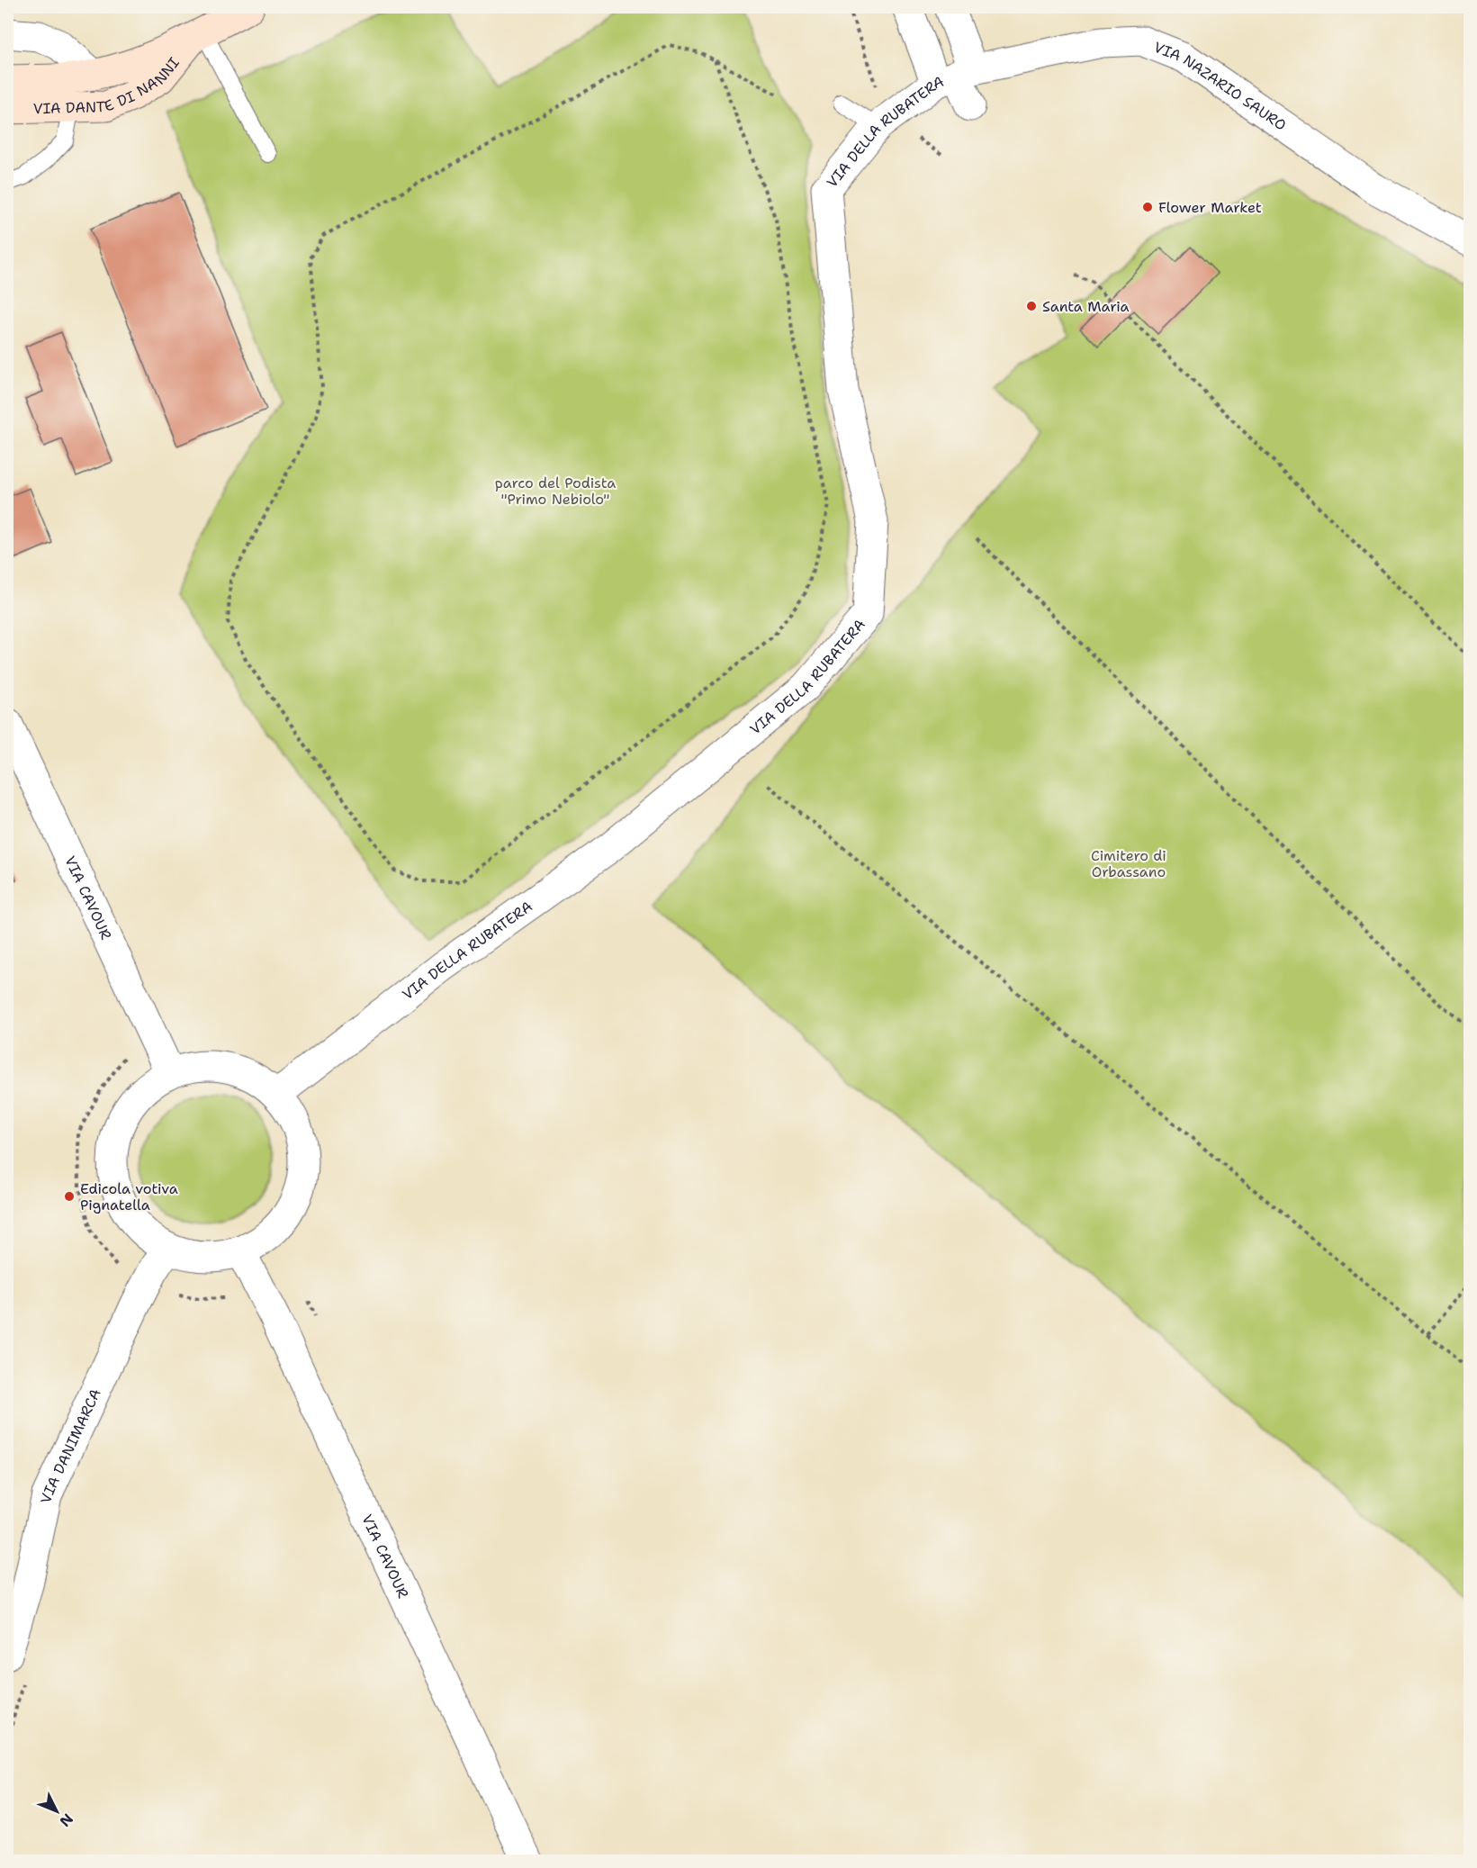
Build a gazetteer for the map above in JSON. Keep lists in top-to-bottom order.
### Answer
{
  "streets": {
    "street": [
      "VIA DANTE DI NANNI",
      "VIA NAZARIO SAURO",
      "VIA DELLA RUBATERA",
      "VIA CAVOUR",
      "VIA DANIMARCA"
    ]
  },
  "crossings": [
    ["VIA NAZARIO SAURO", "VIA DELLA RUBATERA"],
    ["VIA DELLA RUBATERA", "VIA CAVOUR"],
    ["VIA DELLA RUBATERA", "VIA DANIMARCA"],
    ["VIA CAVOUR", "VIA DANIMARCA"]
  ],
  "parks": ["parco del Podista \"Primo Nebiolo\"", "Cimitero di Orbassano"],
  "places": ["Flower Market", "Santa Maria", "Edicola votiva Pignatella"],
  "north": "bottom right"
}
